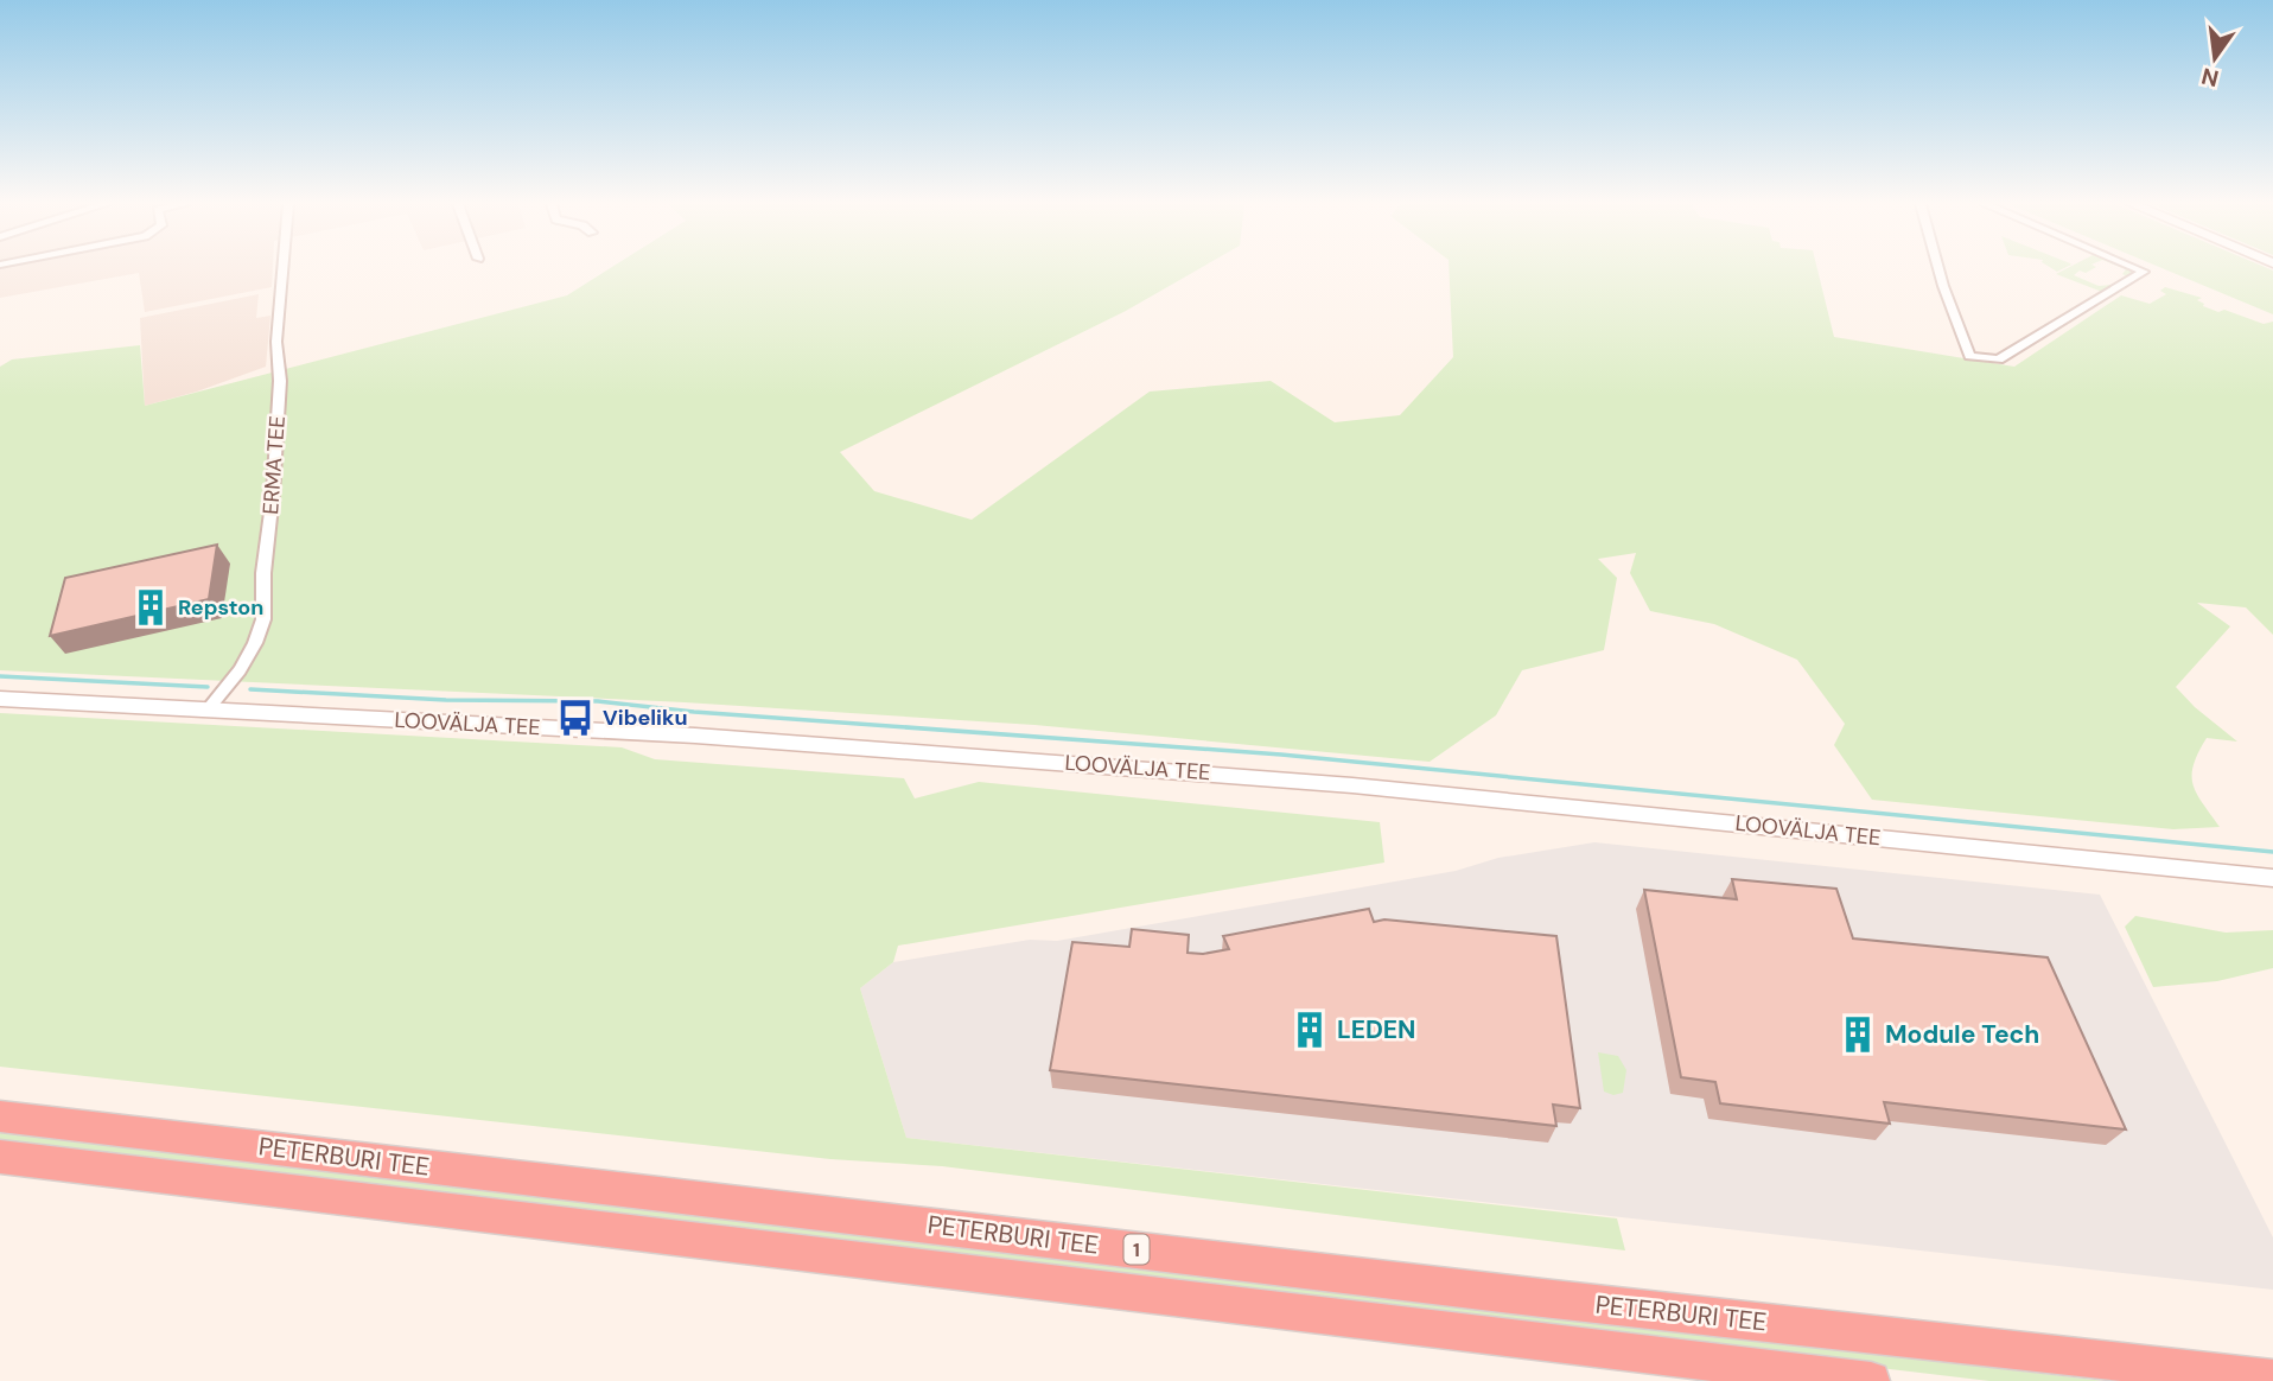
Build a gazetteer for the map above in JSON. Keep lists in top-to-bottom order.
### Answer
{
  "streets": {
    "highway": ["PETERBURI TEE", "1"],
    "street": ["ERMA TEE", "LOOVÄLJA TEE"]
  },
  "crossings": [
    ["ERMA TEE", "LOOVÄLJA TEE"]
  ],
  "places": {
    "building": ["Repston", "LEDEN", "Module Tech"],
    "bus stop": ["Vibeliku"]
  },
  "north": "bottom"
}
